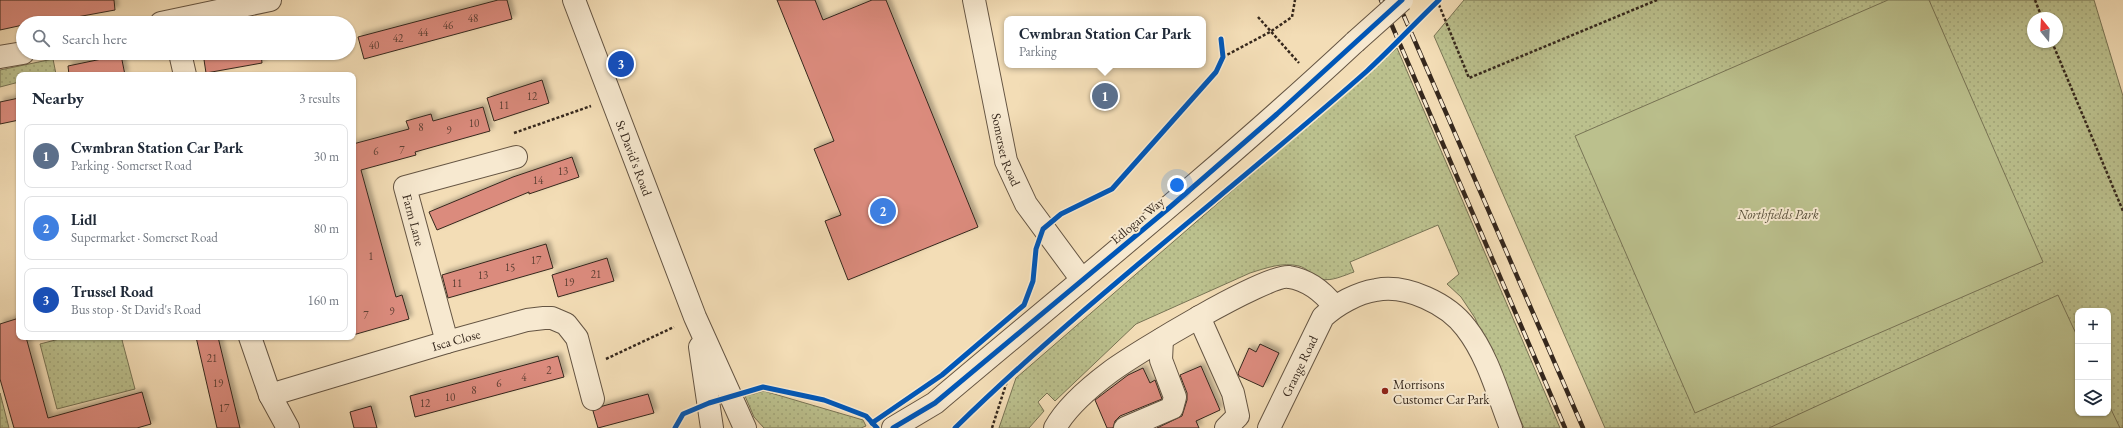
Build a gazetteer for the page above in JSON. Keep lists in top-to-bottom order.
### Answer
{
  "streets": {
    "street": [
      "Somerset Road",
      "St David's Road",
      "Farm Lane",
      "Edlogan Way",
      "Isca Close",
      "Grange Road"
    ]
  },
  "crossings": [
    ["Somerset Road", "Edlogan Way"],
    ["Farm Lane", "Isca Close"]
  ],
  "parks": ["Northfields Park"],
  "places": ["Morrisons Customer Car Park"],
  "house_numbers": [
    "48",
    "46",
    "44",
    "42",
    "40",
    "12",
    "11",
    "10",
    "8",
    "9",
    "7",
    "6",
    "13",
    "14",
    "1",
    "17",
    "15",
    "21",
    "13",
    "19",
    "11",
    "9",
    "7",
    "21",
    "2",
    "4",
    "19",
    "6",
    "8",
    "10",
    "12",
    "17"
  ],
  "north": "top",
  "page": {
    "popup": ["Cwmbran Station Car Park", "Parking"],
    "search": "Search here",
    "pins": ["3", "1", "2"],
    "heading": ["Nearby", "3 results"],
    "list": [
      {
        "mark": "1",
        "name": "Cwmbran Station Car Park",
        "note": "Parking · Somerset Road",
        "value": "30 m"
      },
      {
        "mark": "2",
        "name": "Lidl",
        "note": "Supermarket · Somerset Road",
        "value": "80 m"
      },
      {
        "mark": "3",
        "name": "Trussel Road",
        "note": "Bus stop · St David's Road",
        "value": "160 m"
      }
    ],
    "map_buttons": ["+", "−"]
  }
}
